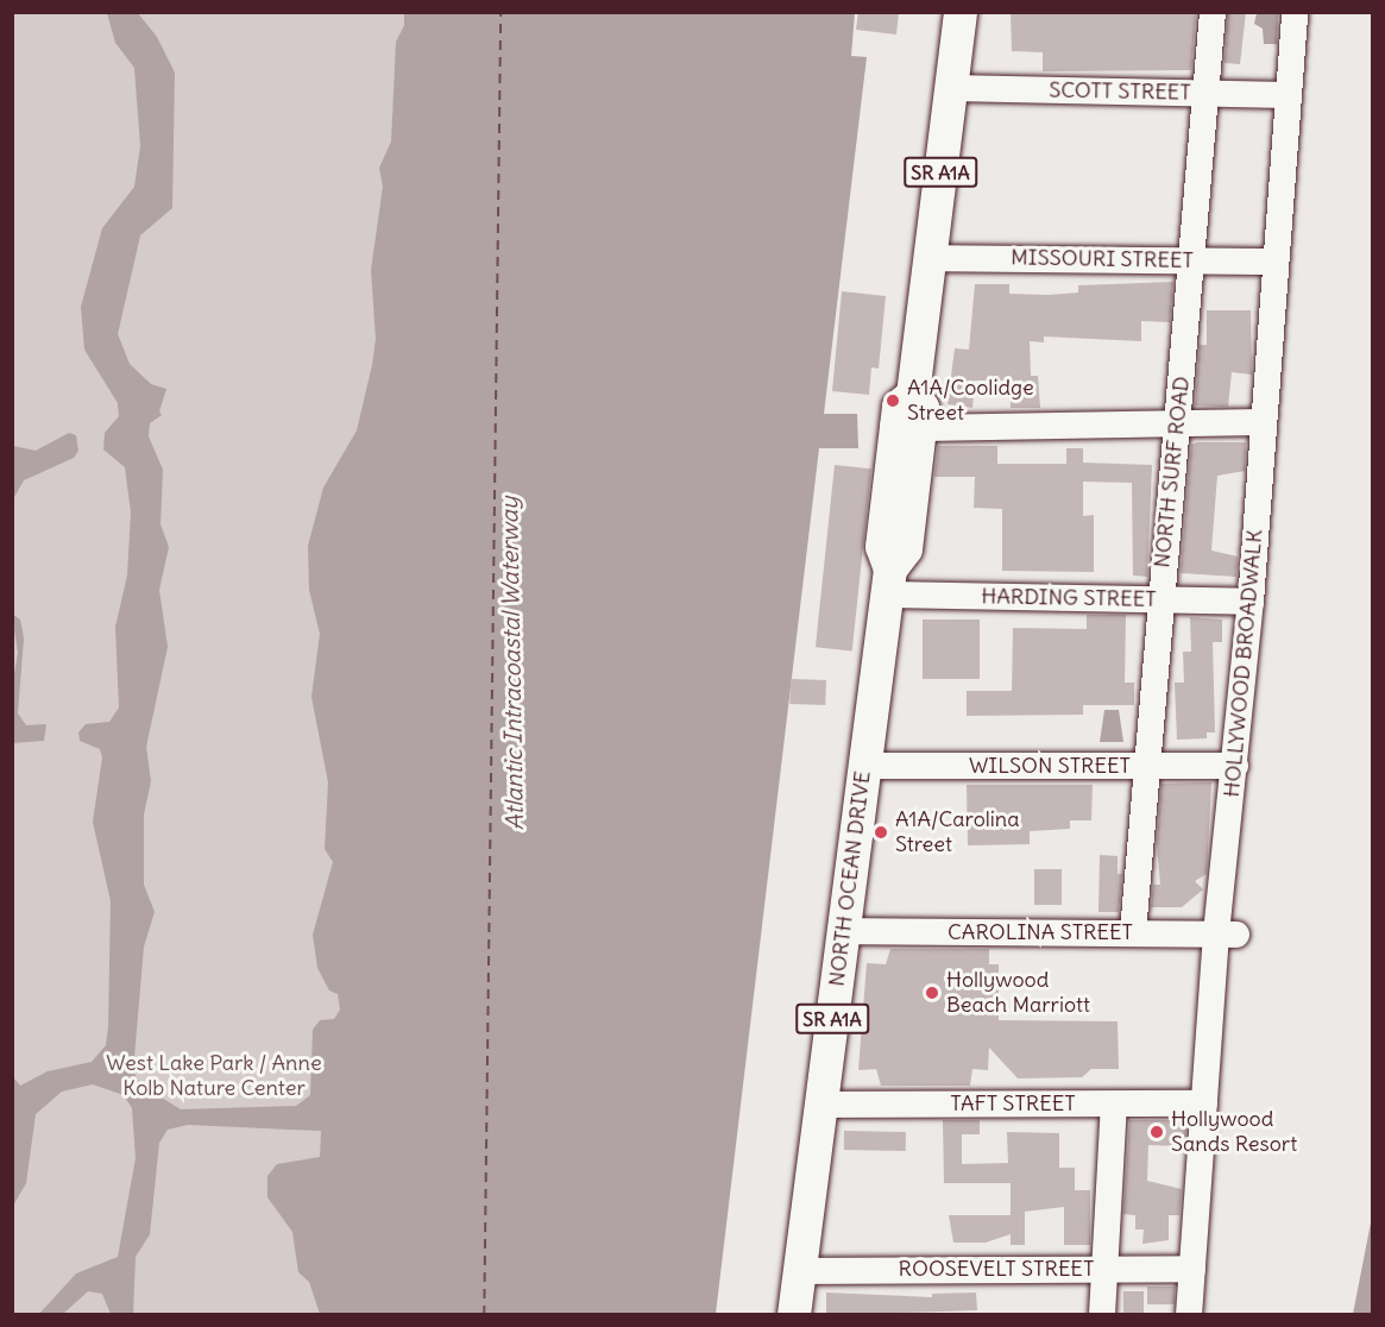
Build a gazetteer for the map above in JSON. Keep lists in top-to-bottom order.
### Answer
{
  "streets": {
    "main road": ["SR A1A", "NORTH OCEAN DRIVE"],
    "street": [
      "SCOTT STREET",
      "MISSOURI STREET",
      "NORTH SURF ROAD",
      "HARDING STREET",
      "HOLLYWOOD BROADWALK",
      "WILSON STREET",
      "CAROLINA STREET",
      "TAFT STREET",
      "ROOSEVELT STREET"
    ]
  },
  "crossings": [
    ["SCOTT STREET", "NORTH SURF ROAD"],
    ["SCOTT STREET", "HOLLYWOOD BROADWALK"],
    ["SCOTT STREET", "NORTH OCEAN DRIVE"],
    ["MISSOURI STREET", "NORTH SURF ROAD"],
    ["MISSOURI STREET", "HOLLYWOOD BROADWALK"],
    ["MISSOURI STREET", "NORTH OCEAN DRIVE"],
    ["NORTH SURF ROAD", "HARDING STREET"],
    ["NORTH SURF ROAD", "WILSON STREET"],
    ["NORTH SURF ROAD", "CAROLINA STREET"],
    ["HARDING STREET", "HOLLYWOOD BROADWALK"],
    ["HARDING STREET", "NORTH OCEAN DRIVE"],
    ["HOLLYWOOD BROADWALK", "WILSON STREET"],
    ["HOLLYWOOD BROADWALK", "CAROLINA STREET"],
    ["HOLLYWOOD BROADWALK", "TAFT STREET"],
    ["HOLLYWOOD BROADWALK", "ROOSEVELT STREET"],
    ["WILSON STREET", "NORTH OCEAN DRIVE"],
    ["NORTH OCEAN DRIVE", "CAROLINA STREET"],
    ["NORTH OCEAN DRIVE", "TAFT STREET"],
    ["NORTH OCEAN DRIVE", "ROOSEVELT STREET"]
  ],
  "water": ["Atlantic Intracoastal Waterway"],
  "parks": ["West Lake Park / Anne Kolb Nature Center"],
  "places": [
    "A1A/Coolidge Street",
    "A1A/Carolina Street",
    "Hollywood Beach Marriott",
    "Hollywood Sands Resort"
  ]
}
